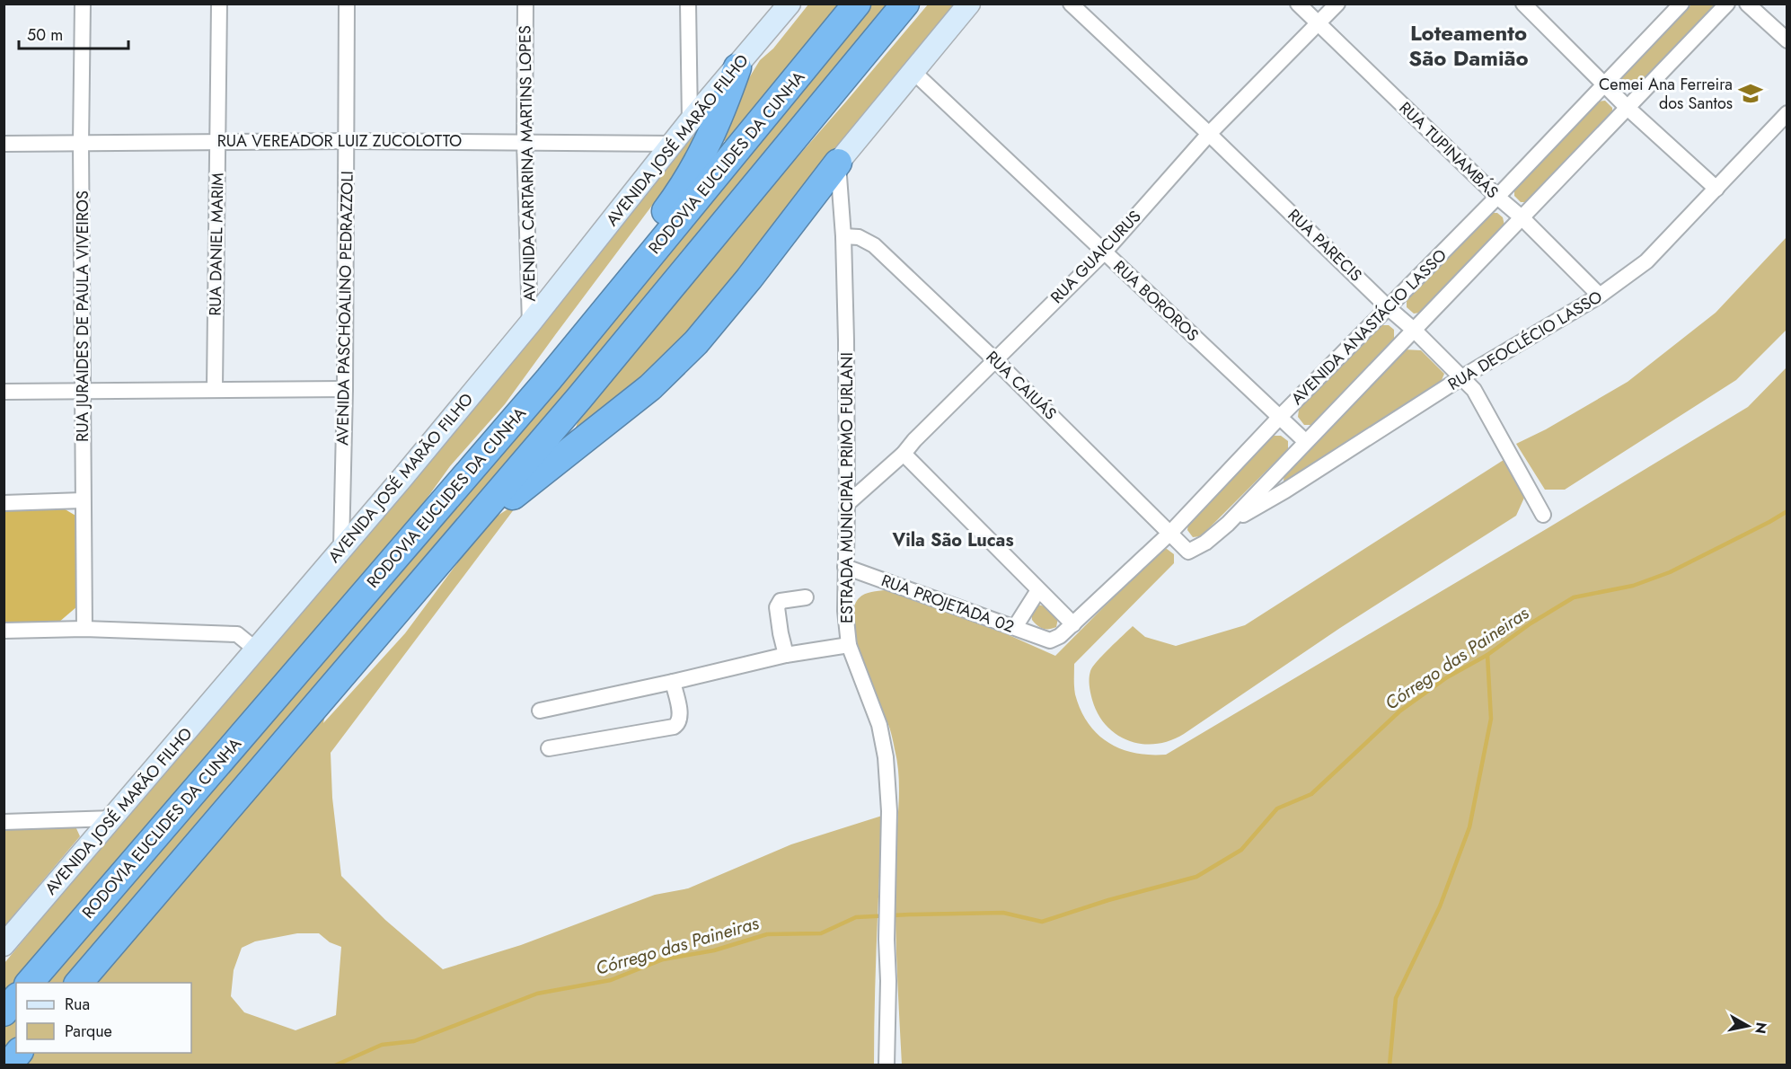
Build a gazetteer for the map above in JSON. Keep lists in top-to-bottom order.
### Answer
{
  "streets": {
    "highway": ["RODOVIA EUCLIDES DA CUNHA"],
    "main road": ["AVENIDA JOSÉ MARÃO FILHO"],
    "street": [
      "RUA VEREADOR LUIZ ZUCOLOTTO",
      "RUA TUPINAMBÁS",
      "AVENIDA CARTARINA MARTINS LOPES",
      "RUA DANIEL MARIM",
      "RUA PARECIS",
      "RUA GUAICURUS",
      "RUA BOROROS",
      "AVENIDA PASCHOALINO PEDRAZZOLI",
      "RUA JURAIDES DE PAULA VIVEIROS",
      "AVENIDA ANASTÁCIO LASSO",
      "RUA DEOCLÉCIO LASSO",
      "RUA CAIUÁS",
      "ESTRADA MUNICIPAL PRIMO FURLANI",
      "RUA PROJETADA 02"
    ]
  },
  "crossings": [
    ["AVENIDA JOSÉ MARÃO FILHO", "RUA VEREADOR LUIZ ZUCOLOTTO"],
    ["AVENIDA JOSÉ MARÃO FILHO", "AVENIDA CARTARINA MARTINS LOPES"],
    ["AVENIDA JOSÉ MARÃO FILHO", "AVENIDA PASCHOALINO PEDRAZZOLI"],
    ["RUA VEREADOR LUIZ ZUCOLOTTO", "AVENIDA CARTARINA MARTINS LOPES"],
    ["RUA VEREADOR LUIZ ZUCOLOTTO", "RUA DANIEL MARIM"],
    ["RUA VEREADOR LUIZ ZUCOLOTTO", "AVENIDA PASCHOALINO PEDRAZZOLI"],
    ["RUA VEREADOR LUIZ ZUCOLOTTO", "RUA JURAIDES DE PAULA VIVEIROS"],
    ["RUA TUPINAMBÁS", "RUA GUAICURUS"],
    ["RUA TUPINAMBÁS", "AVENIDA ANASTÁCIO LASSO"],
    ["RUA TUPINAMBÁS", "RUA DEOCLÉCIO LASSO"],
    ["RUA PARECIS", "RUA GUAICURUS"],
    ["RUA PARECIS", "AVENIDA ANASTÁCIO LASSO"],
    ["RUA PARECIS", "RUA DEOCLÉCIO LASSO"],
    ["RUA GUAICURUS", "RUA BOROROS"],
    ["RUA GUAICURUS", "RUA CAIUÁS"],
    ["RUA GUAICURUS", "ESTRADA MUNICIPAL PRIMO FURLANI"],
    ["RUA BOROROS", "AVENIDA ANASTÁCIO LASSO"],
    ["AVENIDA ANASTÁCIO LASSO", "RUA DEOCLÉCIO LASSO"],
    ["AVENIDA ANASTÁCIO LASSO", "RUA CAIUÁS"],
    ["AVENIDA ANASTÁCIO LASSO", "RUA PROJETADA 02"],
    ["RUA CAIUÁS", "ESTRADA MUNICIPAL PRIMO FURLANI"],
    ["ESTRADA MUNICIPAL PRIMO FURLANI", "RUA PROJETADA 02"]
  ],
  "districts": ["Loteamento São Damião", "Vila São Lucas"],
  "water": ["Córrego das Paineiras"],
  "places": {
    "school or university": ["Cemei Ana Ferreira dos Santos"]
  },
  "legend": ["Rua", "Parque"],
  "scale_bar": "50 m",
  "north": "right"
}
